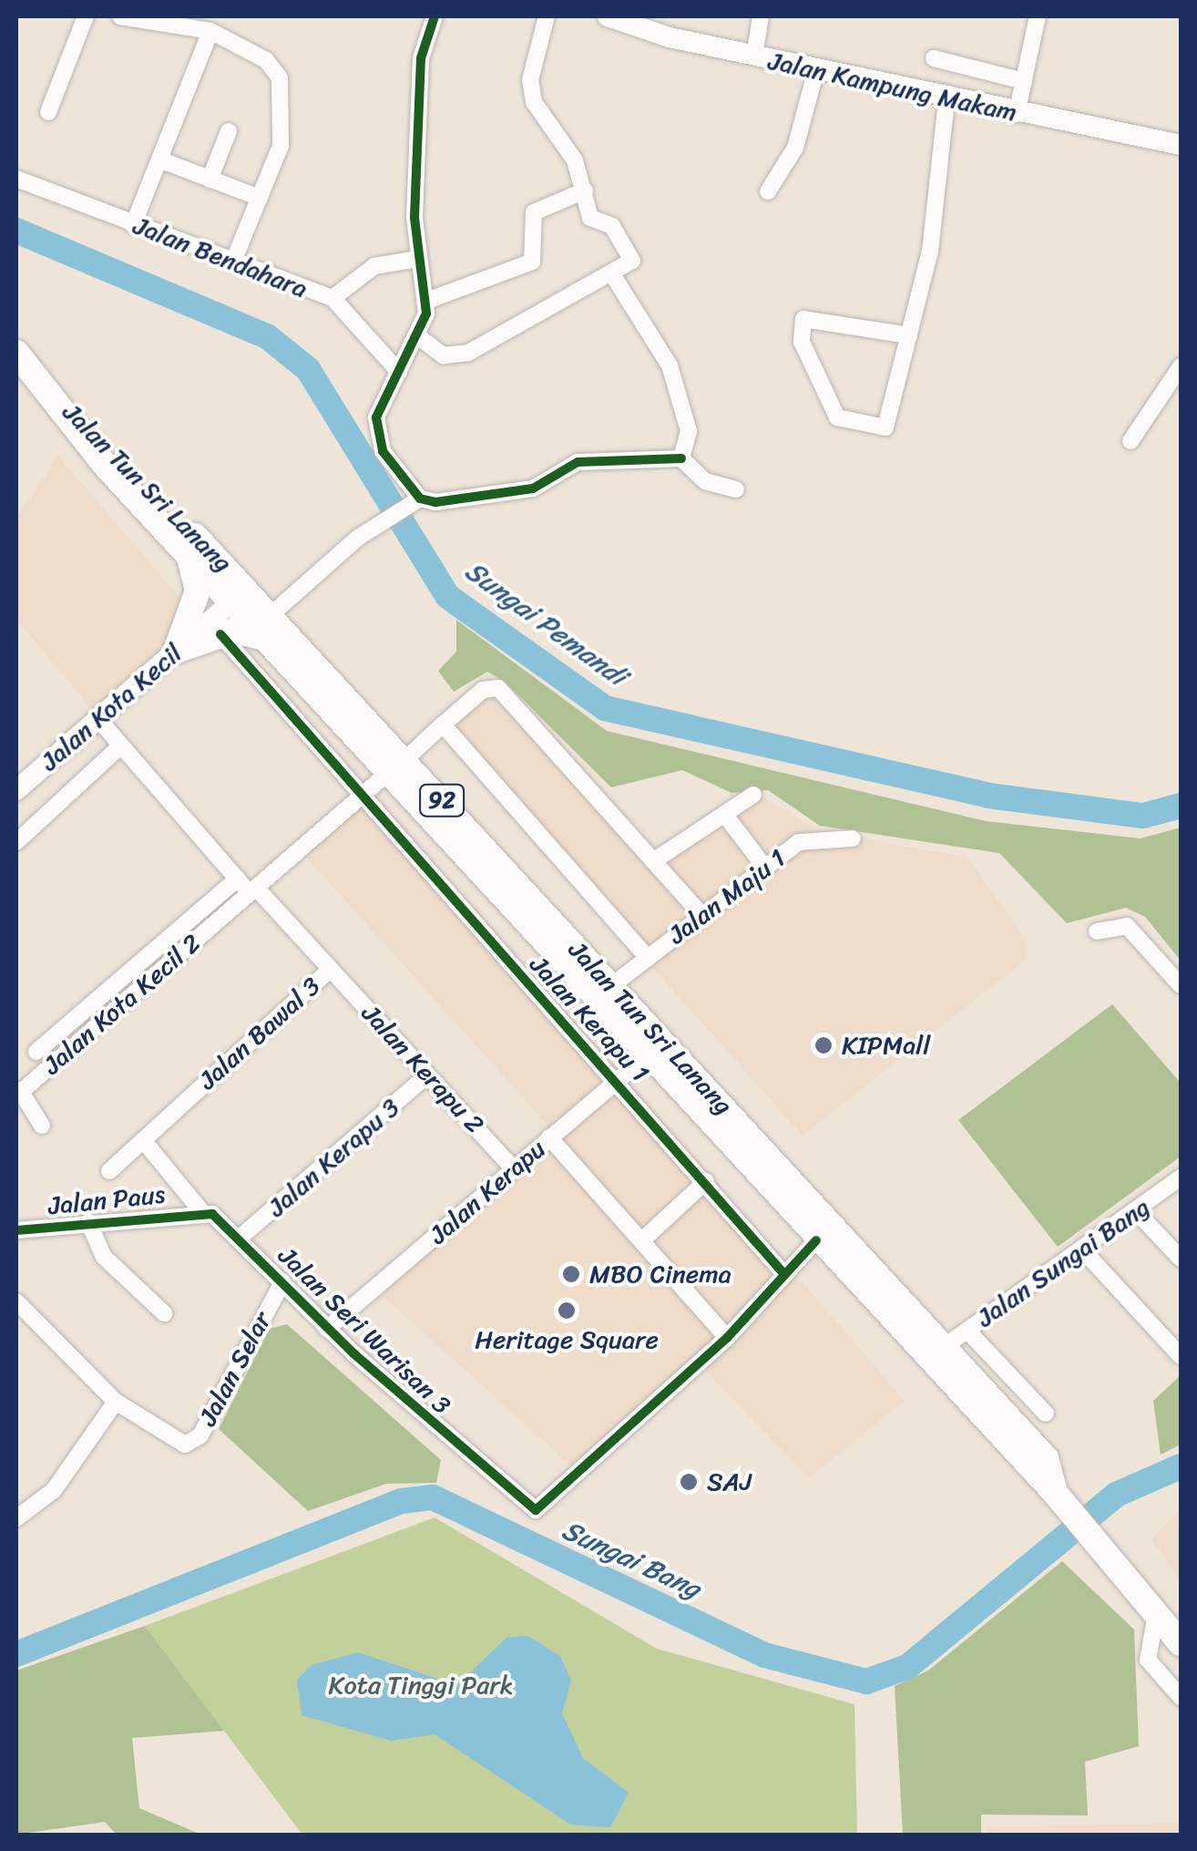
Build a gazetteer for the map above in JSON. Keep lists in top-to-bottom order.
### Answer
{
  "streets": {
    "main road": ["Jalan Tun Sri Lanang", "92"],
    "street": [
      "Jalan Kampung Makam",
      "Jalan Bendahara",
      "Jalan Kota Kecil",
      "Jalan Maju 1",
      "Jalan Kota Kecil 2",
      "Jalan Kerapu 1",
      "Jalan Bawal 3",
      "Jalan Kerapu 2",
      "Jalan Kerapu 3",
      "Jalan Kerapu",
      "Jalan Paus",
      "Jalan Sungai Bang",
      "Jalan Seri Warisan 3",
      "Jalan Selar"
    ]
  },
  "crossings": [
    ["Jalan Tun Sri Lanang", "Jalan Kota Kecil"],
    ["Jalan Tun Sri Lanang", "92"],
    ["Jalan Tun Sri Lanang", "Jalan Maju 1"],
    ["Jalan Tun Sri Lanang", "Jalan Kerapu"],
    ["Jalan Tun Sri Lanang", "Jalan Sungai Bang"],
    ["Jalan Tun Sri Lanang", "Jalan Seri Warisan 3"],
    ["Jalan Kota Kecil", "Jalan Bawal 3"],
    ["Jalan Kota Kecil 2", "Jalan Bawal 3"],
    ["Jalan Kerapu 1", "Jalan Kerapu"],
    ["Jalan Kerapu 1", "Jalan Seri Warisan 3"],
    ["Jalan Bawal 3", "Jalan Kerapu 2"],
    ["Jalan Bawal 3", "Jalan Seri Warisan 3"],
    ["Jalan Kerapu 2", "Jalan Kerapu 3"],
    ["Jalan Kerapu 2", "Jalan Kerapu"],
    ["Jalan Kerapu 3", "Jalan Seri Warisan 3"],
    ["Jalan Kerapu", "Jalan Seri Warisan 3"],
    ["Jalan Paus", "Jalan Seri Warisan 3"],
    ["Jalan Seri Warisan 3", "Jalan Selar"]
  ],
  "water": ["Sungai Pemandi", "Sungai Bang"],
  "parks": ["Kota Tinggi Park"],
  "places": [
    "KIPMall",
    "MBO Cinema",
    "Heritage Square",
    "SAJ"
  ]
}
